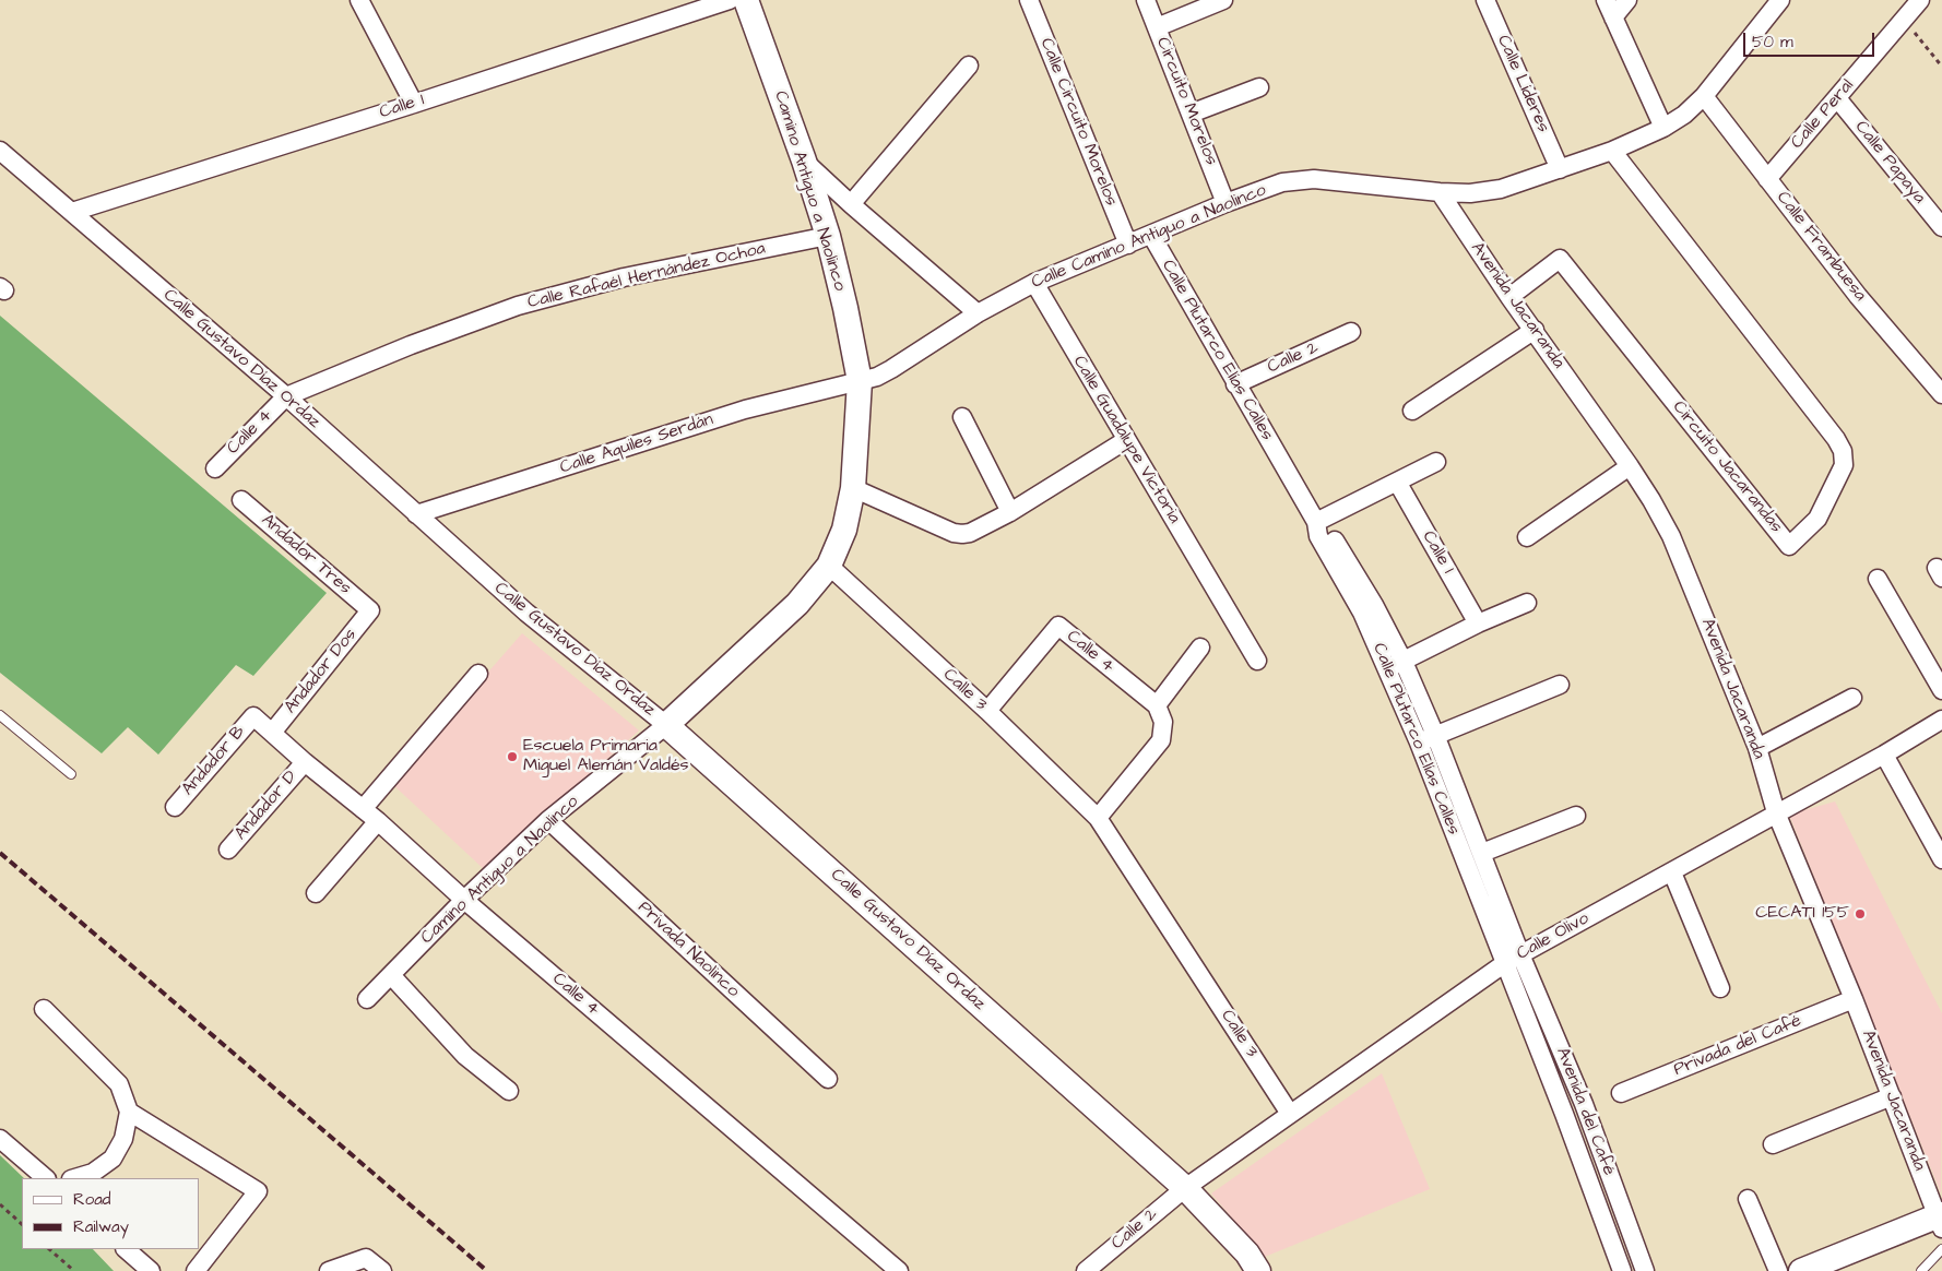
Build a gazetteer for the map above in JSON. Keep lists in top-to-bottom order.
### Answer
{
  "streets": {
    "main road": ["Camino Antiguo a Naolinco", "Calle Gustavo Díaz Ordaz"],
    "street": [
      "Calle Líderes",
      "Circuito Morelos",
      "Calle 1",
      "Calle Peral",
      "Calle Circuito Morelos",
      "Calle Papaya",
      "Calle Camino Antiguo a Naolinco",
      "Calle Frambuesa",
      "Calle Rafaél Hernández Ochoa",
      "Avenida Jacaranda",
      "Calle Plutarco Elías Calles",
      "Calle 2",
      "Calle 4",
      "Calle Guadalupe Victoria",
      "Calle Aquiles Serdán",
      "Circuito Jacarandas",
      "Andador Tres",
      "Andador Dos",
      "Calle 3",
      "Andador B",
      "Andador D",
      "Calle Olivo",
      "Privada Naolinco",
      "Privada del Café",
      "Avenida del Café"
    ]
  },
  "crossings": [
    ["Calle Líderes", "Calle Camino Antiguo a Naolinco"],
    ["Circuito Morelos", "Calle Camino Antiguo a Naolinco"],
    ["Calle 1", "Calle Gustavo Díaz Ordaz"],
    ["Calle Peral", "Calle Papaya"],
    ["Calle Peral", "Calle Frambuesa"],
    ["Calle Circuito Morelos", "Calle Camino Antiguo a Naolinco"],
    ["Camino Antiguo a Naolinco", "Calle Camino Antiguo a Naolinco"],
    ["Camino Antiguo a Naolinco", "Calle Rafaél Hernández Ochoa"],
    ["Camino Antiguo a Naolinco", "Calle Gustavo Díaz Ordaz"],
    ["Camino Antiguo a Naolinco", "Calle 4"],
    ["Camino Antiguo a Naolinco", "Calle Aquiles Serdán"],
    ["Camino Antiguo a Naolinco", "Calle 3"],
    ["Camino Antiguo a Naolinco", "Privada Naolinco"],
    ["Calle Camino Antiguo a Naolinco", "Calle Frambuesa"],
    ["Calle Camino Antiguo a Naolinco", "Avenida Jacaranda"],
    ["Calle Camino Antiguo a Naolinco", "Calle Plutarco Elías Calles"],
    ["Calle Camino Antiguo a Naolinco", "Calle Guadalupe Victoria"],
    ["Calle Camino Antiguo a Naolinco", "Calle Aquiles Serdán"],
    ["Calle Camino Antiguo a Naolinco", "Circuito Jacarandas"],
    ["Calle Rafaél Hernández Ochoa", "Calle Gustavo Díaz Ordaz"],
    ["Calle Rafaél Hernández Ochoa", "Calle 4"],
    ["Avenida Jacaranda", "Circuito Jacarandas"],
    ["Avenida Jacaranda", "Calle Olivo"],
    ["Avenida Jacaranda", "Privada del Café"],
    ["Calle Plutarco Elías Calles", "Calle 2"],
    ["Calle Plutarco Elías Calles", "Calle Olivo"],
    ["Calle Plutarco Elías Calles", "Avenida del Café"],
    ["Calle 2", "Calle Gustavo Díaz Ordaz"],
    ["Calle 2", "Calle Olivo"],
    ["Calle Gustavo Díaz Ordaz", "Calle 4"],
    ["Calle Gustavo Díaz Ordaz", "Calle Aquiles Serdán"],
    ["Calle Gustavo Díaz Ordaz", "Calle Olivo"],
    ["Calle 4", "Andador Dos"],
    ["Calle 4", "Calle 3"],
    ["Calle 4", "Andador B"],
    ["Calle 4", "Andador D"],
    ["Andador Tres", "Andador Dos"],
    ["Calle 3", "Calle Olivo"],
    ["Calle Olivo", "Avenida del Café"]
  ],
  "places": ["Escuela Primaria Miguel Alemán Valdés", "CECATI 155"],
  "legend": ["Road", "Railway"],
  "scale_bar": "50 m"
}
